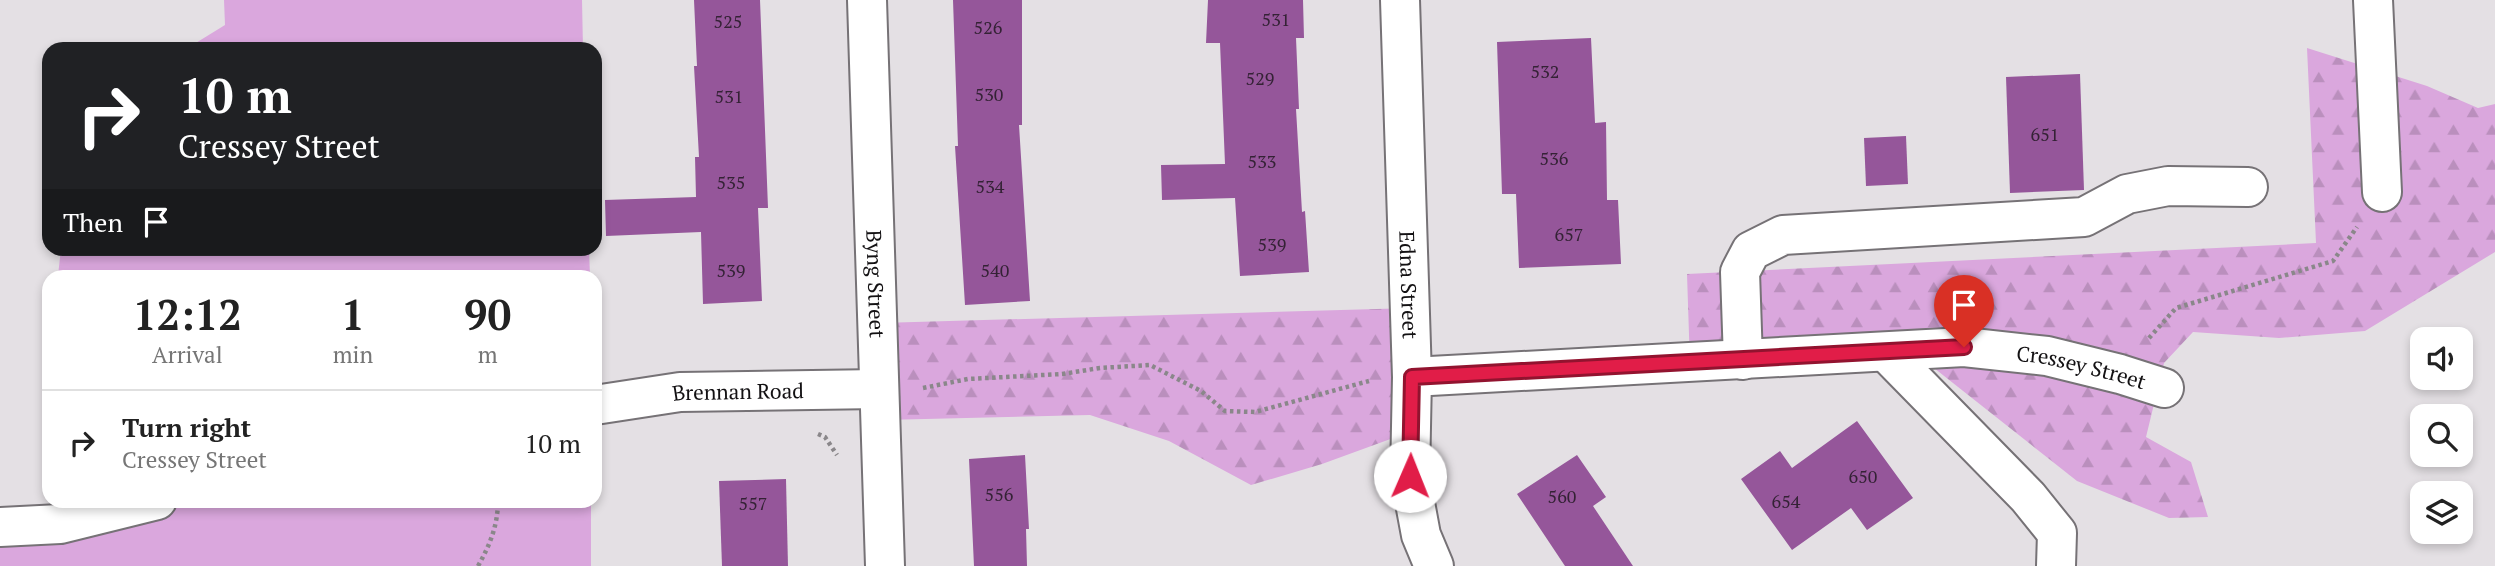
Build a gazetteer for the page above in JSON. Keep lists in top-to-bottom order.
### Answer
{
  "streets": {
    "street": [
      "Byng Street",
      "Edna Street",
      "Cressey Street",
      "Brennan Road"
    ]
  },
  "crossings": [
    ["Byng Street", "Brennan Road"],
    ["Edna Street", "Cressey Street"]
  ],
  "house_numbers": [
    "531",
    "525",
    "526",
    "532",
    "529",
    "530",
    "531",
    "651",
    "536",
    "533",
    "535",
    "534",
    "657",
    "539",
    "539",
    "540",
    "650",
    "556",
    "560",
    "654",
    "557"
  ],
  "page": {
    "turn": ["10 m", "Cressey Street"],
    "then": "Then",
    "eta": [
      "12:12",
      "Arrival",
      "1",
      "min",
      "90",
      "m"
    ],
    "list": [
      {
        "name": "Turn right",
        "note": "Cressey Street",
        "value": "10 m"
      }
    ]
  }
}
